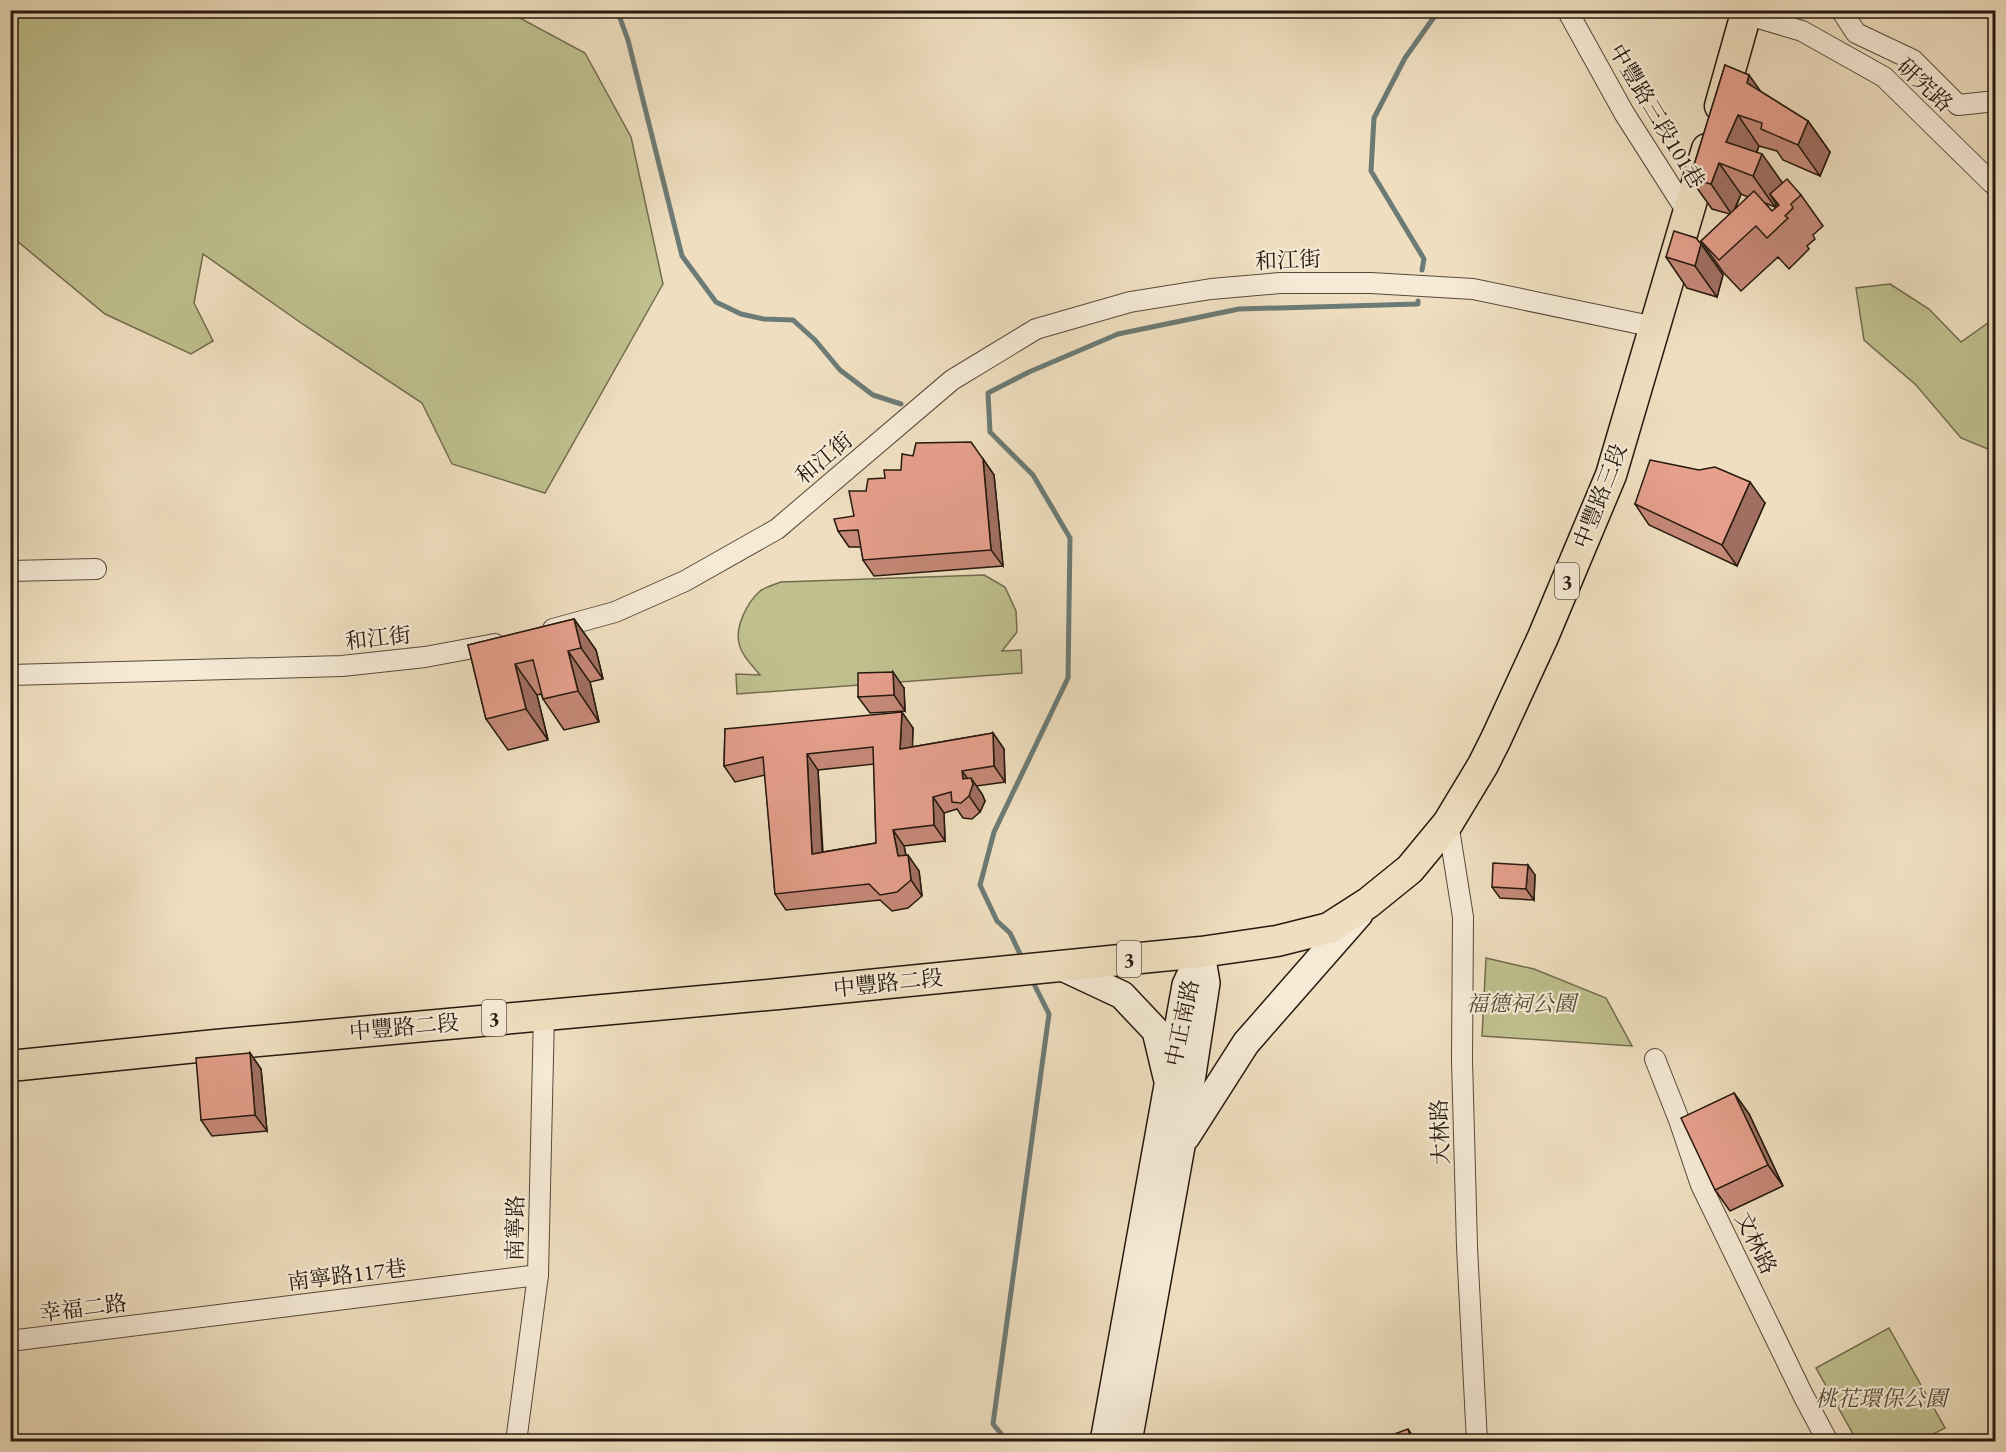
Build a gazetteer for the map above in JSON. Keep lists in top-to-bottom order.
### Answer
{
  "streets": {
    "main road": ["中豐路三段", "3", "中豐路二段"],
    "street": [
      "研究路",
      "中豐路三段101巷",
      "和江街",
      "中正南路",
      "大林路",
      "南寧路",
      "文林路",
      "南寧路117巷",
      "幸福二路"
    ]
  },
  "crossings": [
    ["研究路", "中豐路三段"],
    ["中豐路三段101巷", "中豐路三段"],
    ["和江街", "中豐路三段"],
    ["中豐路三段", "3"],
    ["中豐路三段", "中正南路"],
    ["中豐路三段", "大林路"],
    ["3", "中豐路二段"],
    ["3", "中正南路"],
    ["中豐路二段", "南寧路"],
    ["南寧路", "南寧路117巷"],
    ["南寧路117巷", "幸福二路"]
  ],
  "parks": ["福德祠公園", "桃花環保公園"]
}
